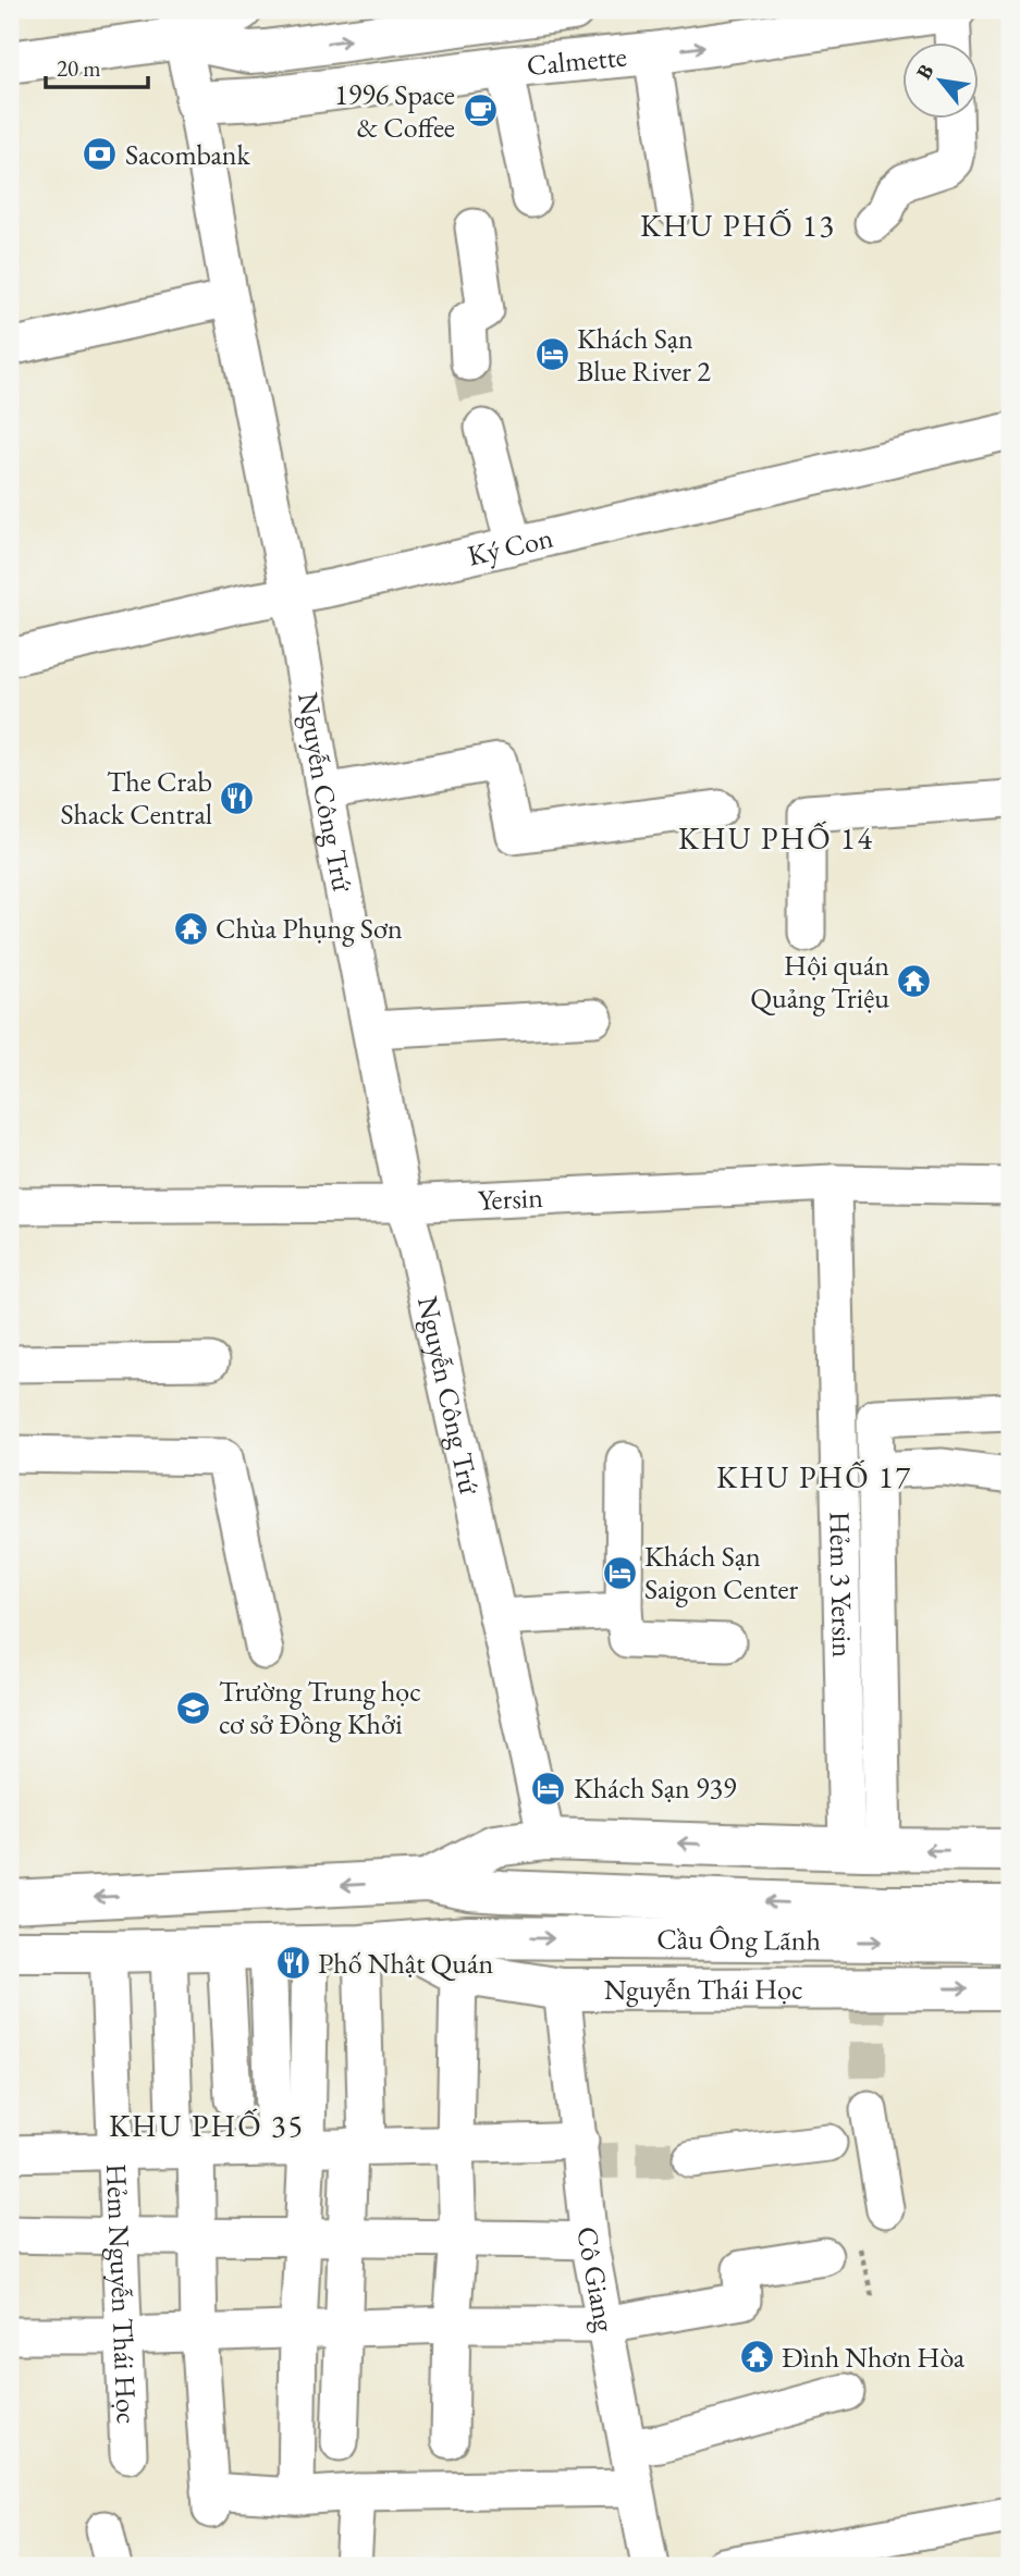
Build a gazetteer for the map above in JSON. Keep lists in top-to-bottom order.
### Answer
{
  "streets": {
    "main road": ["Calmette", "Cầu Ông Lãnh", "Nguyễn Thái Học"],
    "street": [
      "Ký Con",
      "Nguyễn Công Trứ",
      "Yersin",
      "Hẻm 3 Yersin",
      "Cô Giang",
      "Hẻm Nguyễn Thái Học"
    ]
  },
  "crossings": [
    ["Calmette", "Nguyễn Công Trứ"],
    ["Ký Con", "Nguyễn Công Trứ"],
    ["Nguyễn Công Trứ", "Yersin"],
    ["Yersin", "Hẻm 3 Yersin"],
    ["Cầu Ông Lãnh", "Nguyễn Thái Học"],
    ["Nguyễn Thái Học", "Cô Giang"],
    ["Nguyễn Thái Học", "Hẻm Nguyễn Thái Học"]
  ],
  "districts": [
    "KHU PHỐ 13",
    "KHU PHỐ 14",
    "KHU PHỐ 17",
    "KHU PHỐ 35"
  ],
  "places": {
    "cafe": ["1996 Space & Coffee"],
    "bank": ["Sacombank"],
    "hotel": ["Khách Sạn Blue River 2", "Khách Sạn Saigon Center", "Khách Sạn 939"],
    "restaurant": ["The Crab Shack Central", "Phố Nhật Quán"],
    "temple": ["Chùa Phụng Sơn", "Hội quán Quảng Triệu", "Đình Nhơn Hòa"],
    "school or university": ["Trường Trung học cơ sở Đồng Khởi"]
  },
  "scale_bar": "20 m",
  "north": "top left"
}
